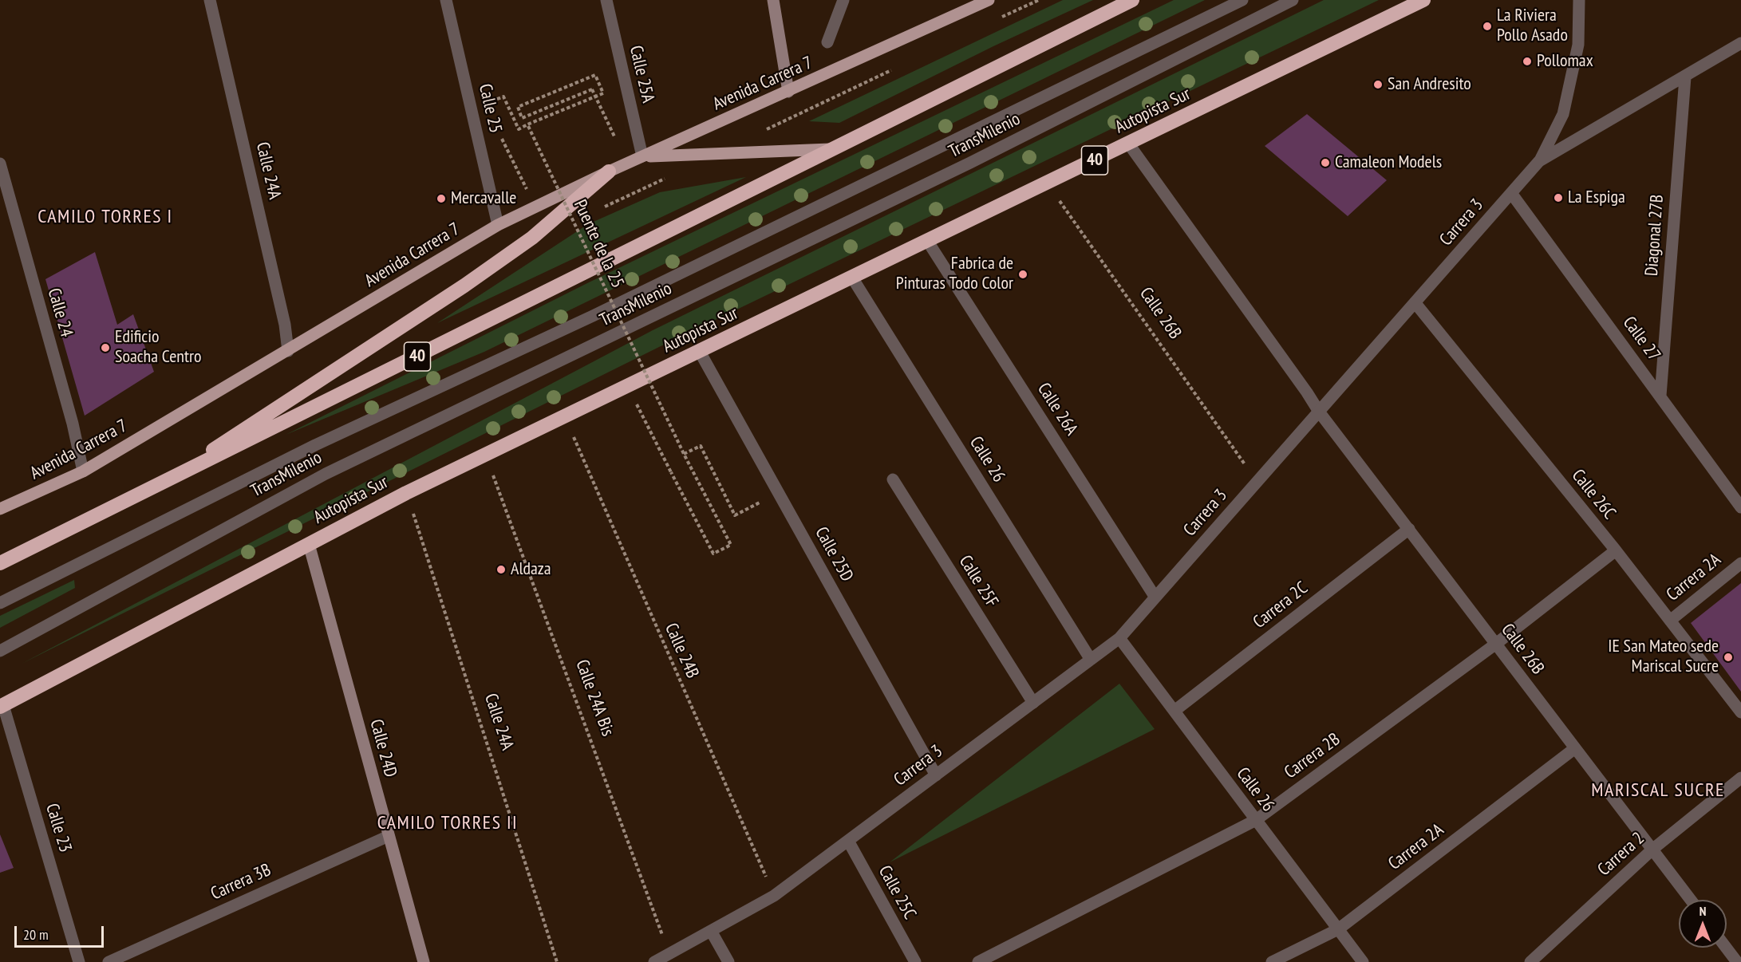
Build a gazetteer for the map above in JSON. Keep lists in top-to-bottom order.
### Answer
{
  "streets": {
    "highway": ["Autopista Sur", "40"],
    "main road": ["Avenida Carrera 7"],
    "street": [
      "Calle 25A",
      "Calle 25",
      "TransMilenio",
      "Calle 24A",
      "Carrera 3",
      "Diagonal 27B",
      "Calle 24",
      "Calle 26B",
      "Calle 27",
      "Calle 26A",
      "Calle 26",
      "Calle 26C",
      "Calle 25D",
      "Carrera 2A",
      "Calle 25F",
      "Carrera 2C",
      "Calle 24D",
      "Carrera 2B",
      "Calle 23",
      "Carrera 2",
      "Carrera 3B",
      "Calle 25C"
    ],
    "path": ["Puente de la 25", "Calle 24B", "Calle 24A Bis"]
  },
  "crossings": [
    ["Calle 25A", "Avenida Carrera 7"],
    ["Avenida Carrera 7", "Calle 25"],
    ["Avenida Carrera 7", "Calle 24A"],
    ["Avenida Carrera 7", "Calle 24"],
    ["Autopista Sur", "Calle 24A"],
    ["Autopista Sur", "Puente de la 25"],
    ["Autopista Sur", "Calle 26B"],
    ["Autopista Sur", "Calle 26A"],
    ["Autopista Sur", "Calle 26"],
    ["Autopista Sur", "Calle 25D"],
    ["Autopista Sur", "Calle 24B"],
    ["Autopista Sur", "Calle 24A Bis"],
    ["Autopista Sur", "Calle 24D"],
    ["Autopista Sur", "Calle 23"],
    ["Carrera 3", "Diagonal 27B"],
    ["Carrera 3", "Calle 26B"],
    ["Carrera 3", "Calle 27"],
    ["Carrera 3", "Calle 26A"],
    ["Carrera 3", "Calle 26"],
    ["Carrera 3", "Calle 26C"],
    ["Carrera 3", "Calle 25D"],
    ["Carrera 3", "Calle 25F"],
    ["Carrera 3", "Calle 24B"],
    ["Carrera 3", "Calle 24A Bis"],
    ["Carrera 3", "Calle 25C"],
    ["Diagonal 27B", "Calle 27"],
    ["Calle 26B", "Carrera 2A"],
    ["Calle 26B", "Carrera 2C"],
    ["Calle 26B", "Carrera 2B"],
    ["Calle 26B", "Carrera 2"],
    ["Calle 26", "Carrera 2A"],
    ["Calle 26", "Carrera 2C"],
    ["Calle 26", "Carrera 2B"],
    ["Calle 26C", "Carrera 2A"],
    ["Calle 26C", "Carrera 2B"],
    ["Calle 24D", "Carrera 3B"]
  ],
  "districts": ["CAMILO TORRES I", "MARISCAL SUCRE", "CAMILO TORRES II"],
  "places": [
    "La Riviera Pollo Asado",
    "Pollomax",
    "San Andresito",
    "Camaleon Models",
    "La Espiga",
    "Mercavalle",
    "Fabrica de Pinturas Todo Color",
    "Edificio Soacha Centro",
    "Aldaza",
    "IE San Mateo sede Mariscal Sucre"
  ],
  "scale_bar": "20 m",
  "north": "top"
}
